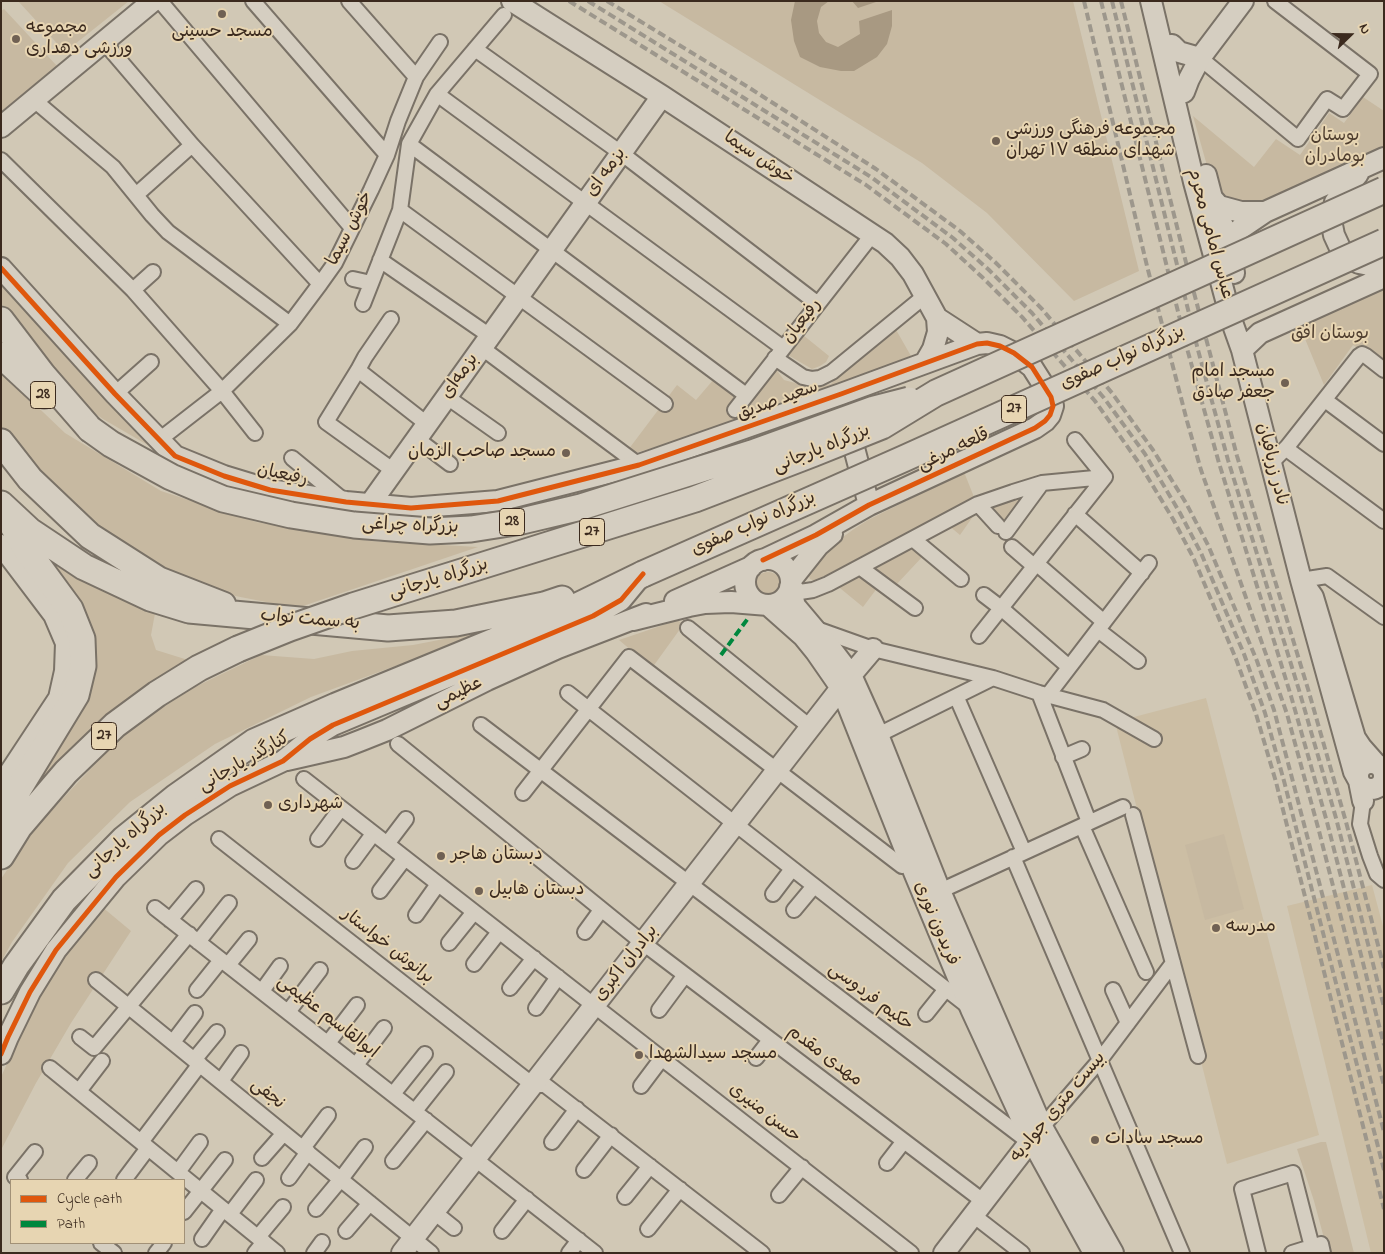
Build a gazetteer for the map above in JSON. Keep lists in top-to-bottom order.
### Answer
{
  "streets": {
    "highway": [
      "بزرگراه نواب صفوی",
      "28",
      "27",
      "بزرگراه یارجانی",
      "بزرگراه چراغی",
      "به سمت نواب"
    ],
    "street": [
      "خوش سیما",
      "بزمه ای",
      "عباس امامی محرم",
      "رفیعیان",
      "بزمه‌ای",
      "سعید صدیق",
      "قلعه مرغی",
      "نادر زربافیان",
      "عظیمی",
      "کنارگذر یارجانی",
      "فریدون نوری",
      "برانوش خواستار",
      "برادران اکبری",
      "حکیم فردوسی",
      "ابوالقاسم عظیمی",
      "مهدی مقدم",
      "نجفی",
      "بیست متری جوادیه",
      "حسن منیری"
    ]
  },
  "crossings": [
    ["خوش سیما", "بزمه ای"],
    ["خوش سیما", "رفیعیان"],
    ["بزمه ای", "بزمه‌ای"],
    ["عباس امامی محرم", "نادر زربافیان"],
    ["رفیعیان", "بزمه‌ای"],
    ["رفیعیان", "سعید صدیق"],
    ["بزرگراه نواب صفوی", "بزرگراه یارجانی"],
    ["بزرگراه نواب صفوی", "به سمت نواب"],
    ["بزرگراه نواب صفوی", "کنارگذر یارجانی"],
    ["سعید صدیق", "قلعه مرغی"],
    ["27", "بزرگراه یارجانی"],
    ["27", "بزرگراه چراغی"],
    ["بزرگراه یارجانی", "بزرگراه چراغی"],
    ["بزرگراه یارجانی", "به سمت نواب"],
    ["بزرگراه یارجانی", "کنارگذر یارجانی"],
    ["قلعه مرغی", "عظیمی"],
    ["قلعه مرغی", "فریدون نوری"],
    ["به سمت نواب", "کنارگذر یارجانی"],
    ["عظیمی", "کنارگذر یارجانی"],
    ["فریدون نوری", "برادران اکبری"],
    ["فریدون نوری", "حکیم فردوسی"],
    ["فریدون نوری", "بیست متری جوادیه"],
    ["برانوش خواستار", "برادران اکبری"],
    ["برادران اکبری", "حکیم فردوسی"],
    ["برادران اکبری", "ابوالقاسم عظیمی"],
    ["برادران اکبری", "مهدی مقدم"],
    ["برادران اکبری", "نجفی"],
    ["برادران اکبری", "حسن منیری"],
    ["حکیم فردوسی", "بیست متری جوادیه"],
    ["مهدی مقدم", "بیست متری جوادیه"]
  ],
  "parks": ["بوستان بومادران", "بوستان افق"],
  "places": [
    "مسجد حسینی",
    "مجموعه ورزشی دهداری",
    "مجموعه فرهنگی ورزشی شهدای منطقه ۱۷ تهران",
    "مسجد امام جعفر صادق",
    "مسجد صاحب الزمان",
    "شهرداری",
    "دبستان هاجر",
    "دبستان هابیل",
    "مدرسه",
    "مسجد سیدالشهدا",
    "مسجد سادات"
  ],
  "legend": ["Cycle path", "Path"],
  "north": "right"
}
